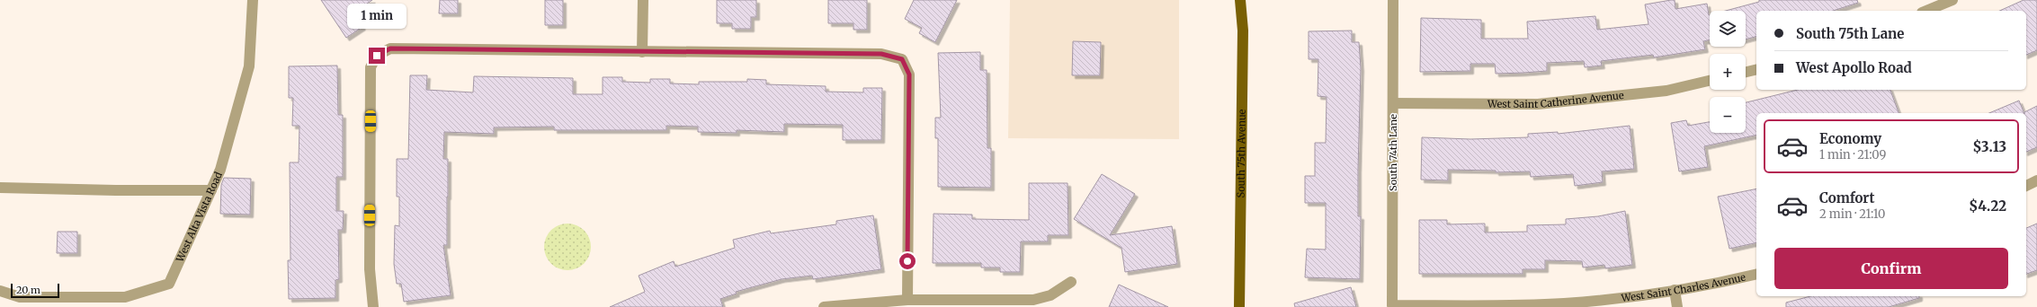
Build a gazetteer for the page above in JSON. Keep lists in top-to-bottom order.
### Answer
{
  "streets": {
    "main road": ["South 75th Avenue"],
    "street": [
      "West Saint Catherine Avenue",
      "South 74th Lane",
      "West Alta Vista Road",
      "West Saint Charles Avenue"
    ]
  },
  "crossings": [
    ["West Saint Catherine Avenue", "South 74th Lane"],
    ["South 74th Lane", "West Saint Charles Avenue"]
  ],
  "scale_bar": "20 m",
  "page": {
    "bubble": "1 min",
    "map_buttons": ["+", "−"],
    "banner": ["South 75th Lane", "West Apollo Road"],
    "list": [
      {
        "name": "Economy",
        "note": "1 min · 21:09",
        "value": "$3.13"
      },
      {
        "name": "Comfort",
        "note": "2 min · 21:10",
        "value": "$4.22"
      }
    ],
    "buttons": "Confirm",
    "scale": "20 m"
  }
}
